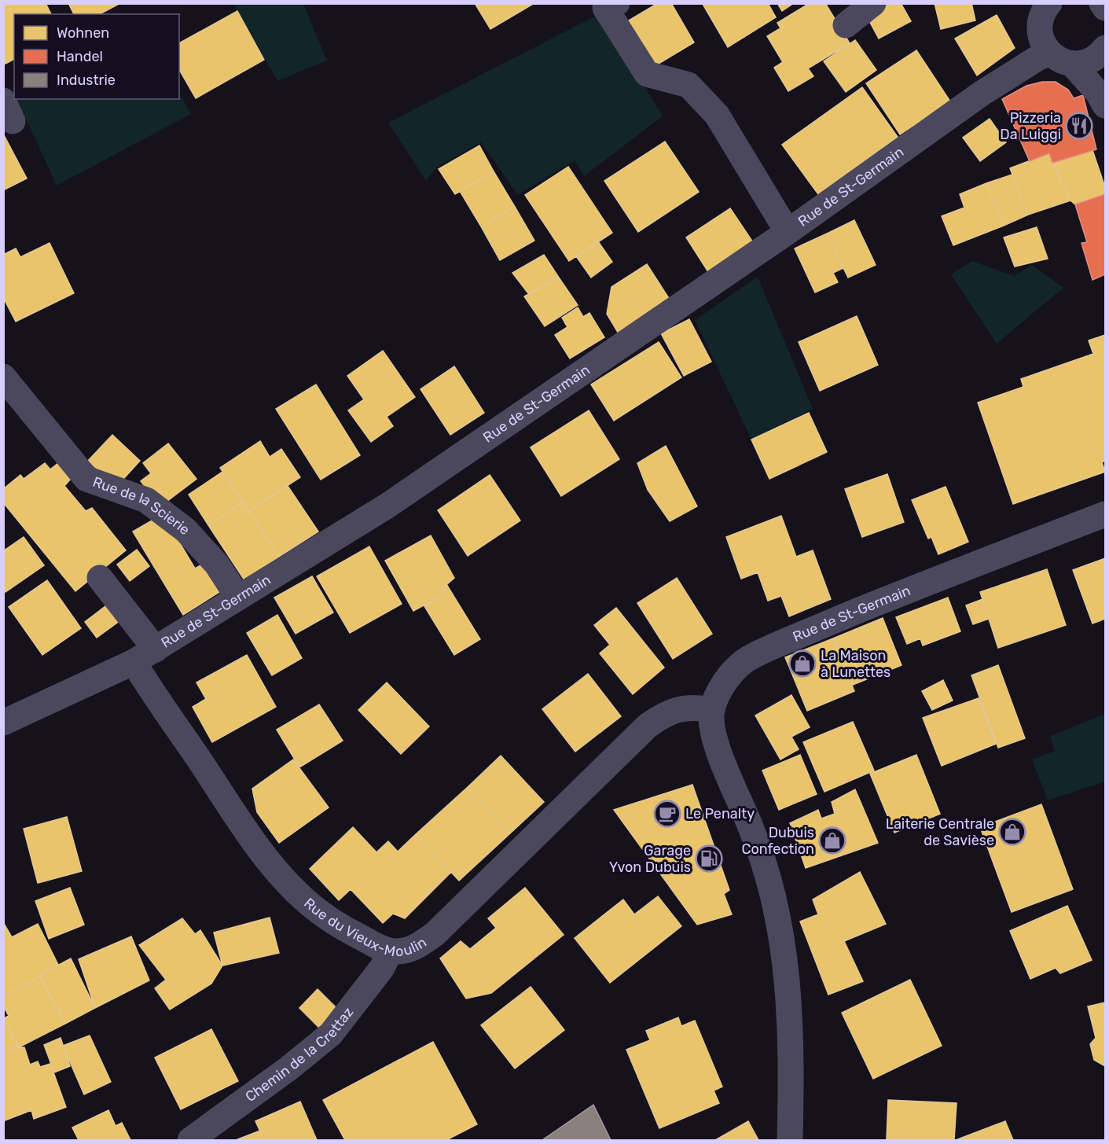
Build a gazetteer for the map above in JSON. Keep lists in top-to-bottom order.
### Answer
{
  "streets": {
    "street": [
      "Rue de St-Germain",
      "Rue de la Scierie",
      "Rue du Vieux-Moulin",
      "Chemin de la Crettaz"
    ]
  },
  "crossings": [
    ["Rue de St-Germain", "Rue de la Scierie"],
    ["Rue de St-Germain", "Rue du Vieux-Moulin"],
    ["Rue du Vieux-Moulin", "Chemin de la Crettaz"]
  ],
  "places": {
    "restaurant": ["Pizzeria Da Luiggi"],
    "shop": ["La Maison à Lunettes", "Laiterie Centrale de Savièse", "Dubuis Confection"],
    "cafe": ["Le Penalty"],
    "fuel station": ["Garage Yvon Dubuis"]
  },
  "legend": ["Wohnen", "Handel", "Industrie"]
}
